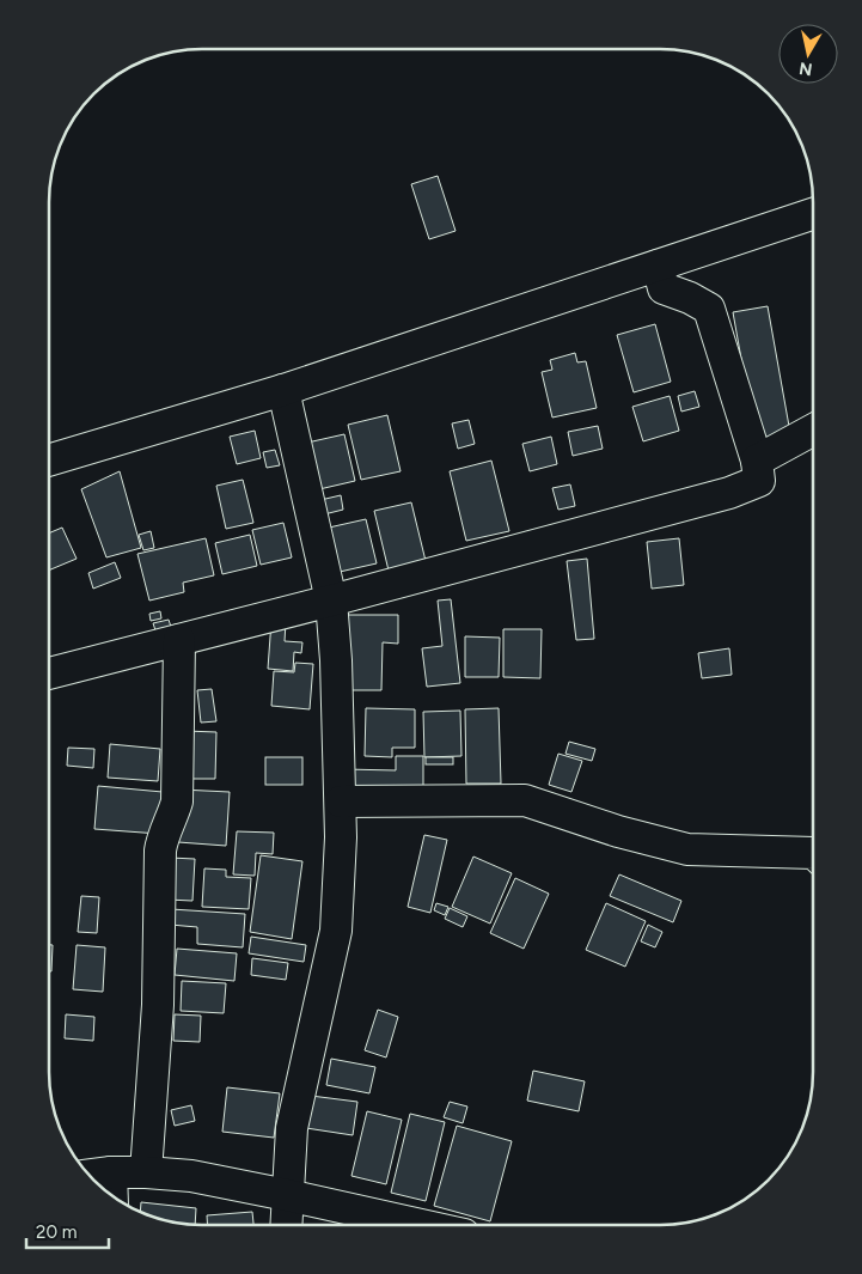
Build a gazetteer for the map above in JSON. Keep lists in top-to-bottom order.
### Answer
{
  "scale_bar": "20 m",
  "north": "bottom"
}
